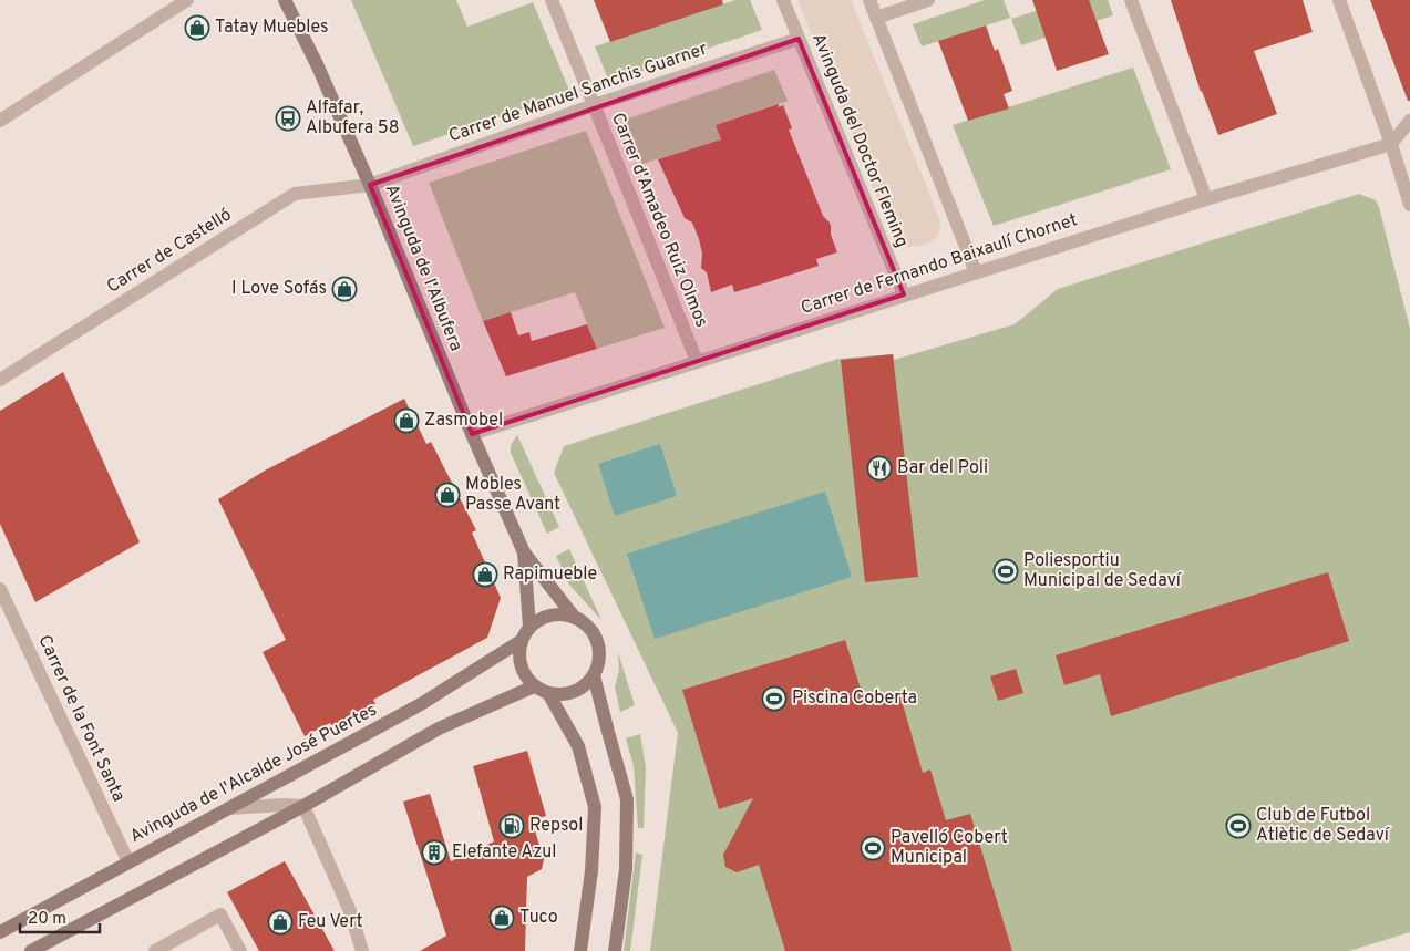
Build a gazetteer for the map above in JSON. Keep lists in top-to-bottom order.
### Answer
{
  "streets": {
    "street": [
      "Carrer de Manuel Sanchis Guarner",
      "Avinguda del Doctor Fleming",
      "Carrer d'Amadeo Ruiz Olmos",
      "Carrer de Castelló",
      "Carrer de Fernando Baixaulí Chornet",
      "Avinguda de l'Albufera",
      "Carrer de la Font Santa",
      "Avinguda de l'Alcalde José Puertes"
    ]
  },
  "crossings": [
    ["Carrer de Manuel Sanchis Guarner", "Avinguda del Doctor Fleming"],
    ["Carrer de Manuel Sanchis Guarner", "Carrer d'Amadeo Ruiz Olmos"],
    ["Carrer de Manuel Sanchis Guarner", "Carrer de Castelló"],
    ["Carrer de Manuel Sanchis Guarner", "Avinguda de l'Albufera"],
    ["Avinguda del Doctor Fleming", "Carrer de Fernando Baixaulí Chornet"],
    ["Carrer d'Amadeo Ruiz Olmos", "Carrer de Fernando Baixaulí Chornet"],
    ["Carrer de Castelló", "Avinguda de l'Albufera"],
    ["Carrer de Fernando Baixaulí Chornet", "Avinguda de l'Albufera"],
    ["Avinguda de l'Albufera", "Avinguda de l'Alcalde José Puertes"],
    ["Carrer de la Font Santa", "Avinguda de l'Alcalde José Puertes"]
  ],
  "places": {
    "shop": [
      "Tatay Muebles",
      "I Love Sofás",
      "Zasmobel",
      "Mobles Passe Avant",
      "Rapimueble",
      "Tuco",
      "Feu Vert"
    ],
    "bus stop": ["Alfafar, Albufera 58"],
    "restaurant": ["Bar del Poli"],
    "sports": [
      "Poliesportiu Municipal de Sedaví",
      "Piscina Coberta",
      "Club de Futbol Atlètic de Sedaví",
      "Pavelló Cobert Municipal"
    ],
    "fuel station": ["Repsol"],
    "building": ["Elefante Azul"]
  },
  "scale_bar": "20 m"
}
